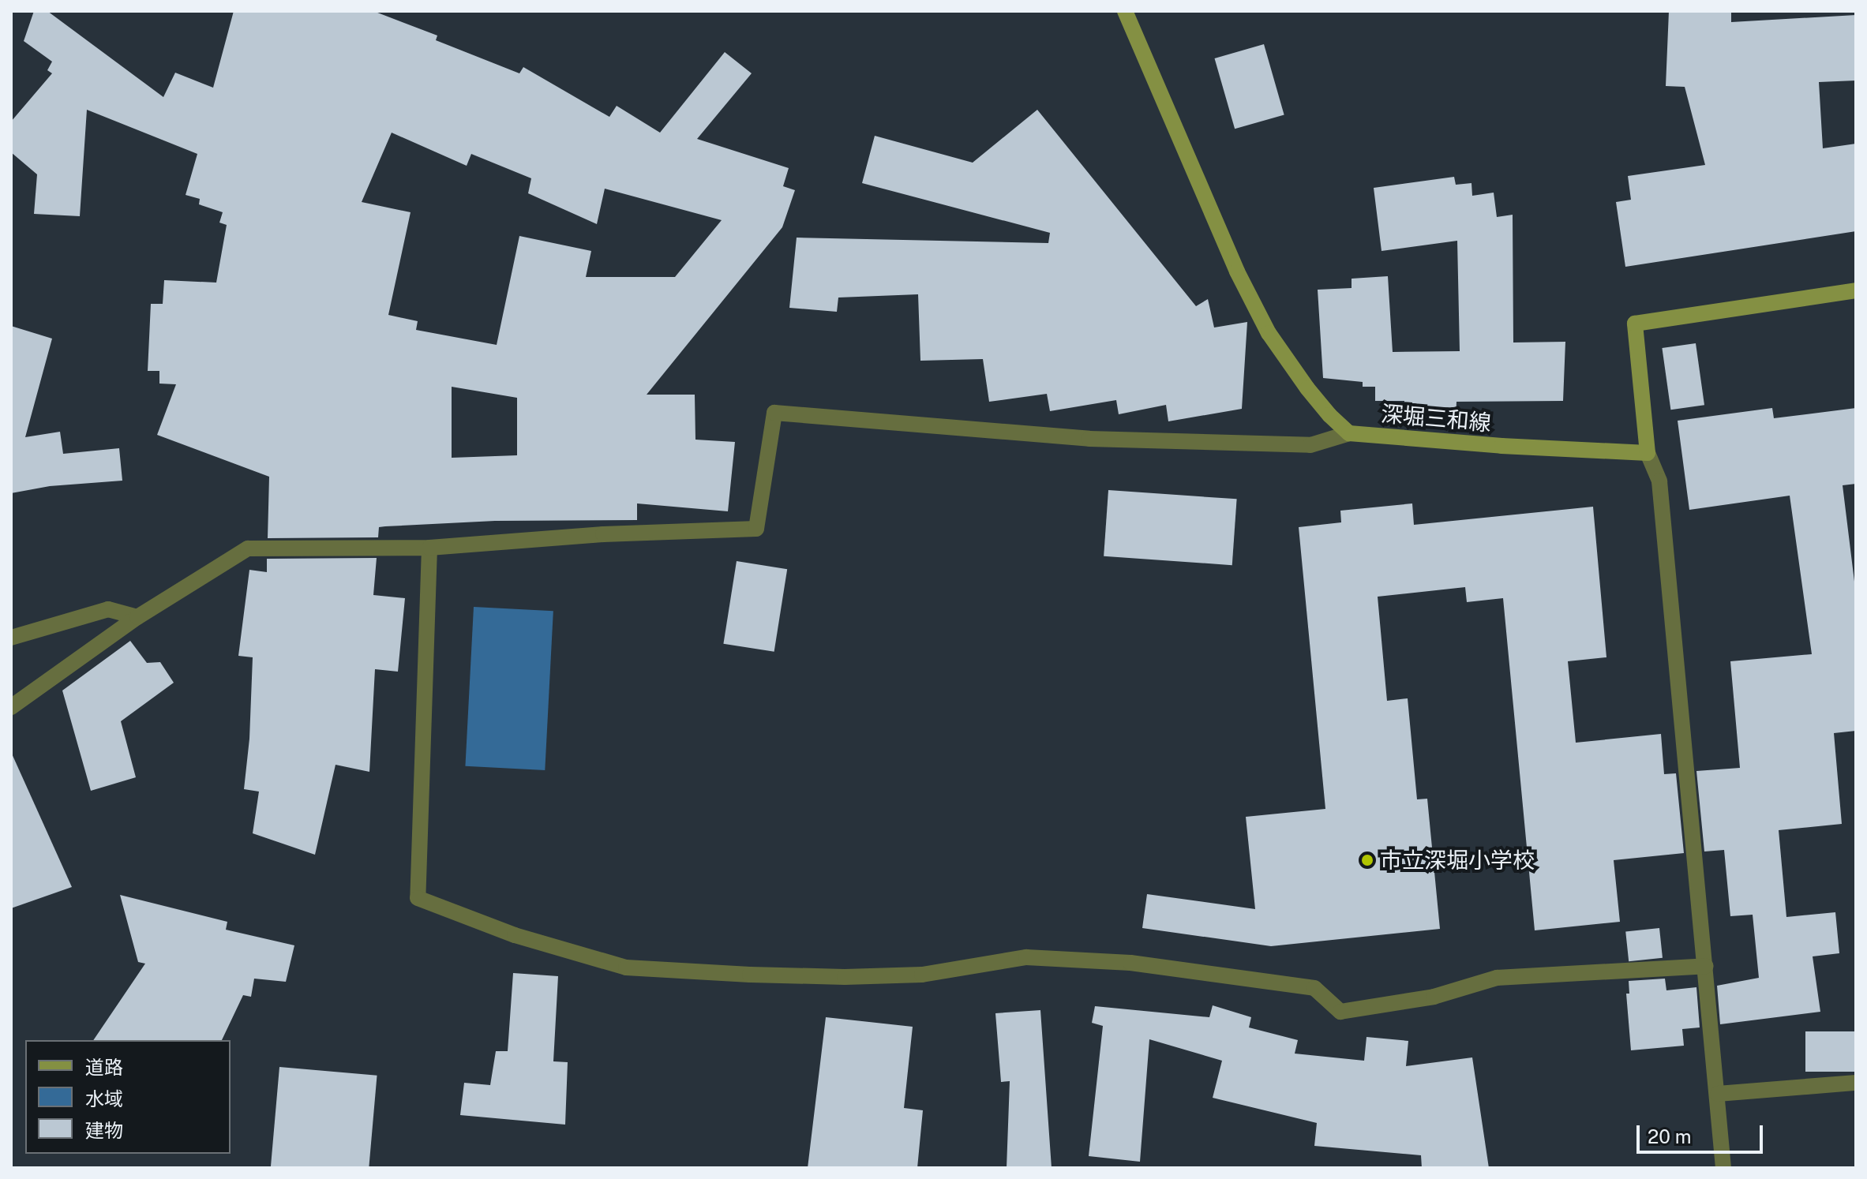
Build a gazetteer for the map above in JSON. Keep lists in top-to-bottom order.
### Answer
{
  "streets": {
    "main road": ["深堀三和線"]
  },
  "places": ["市立深堀小学校"],
  "legend": ["道路", "水域", "建物"],
  "scale_bar": "20 m"
}
